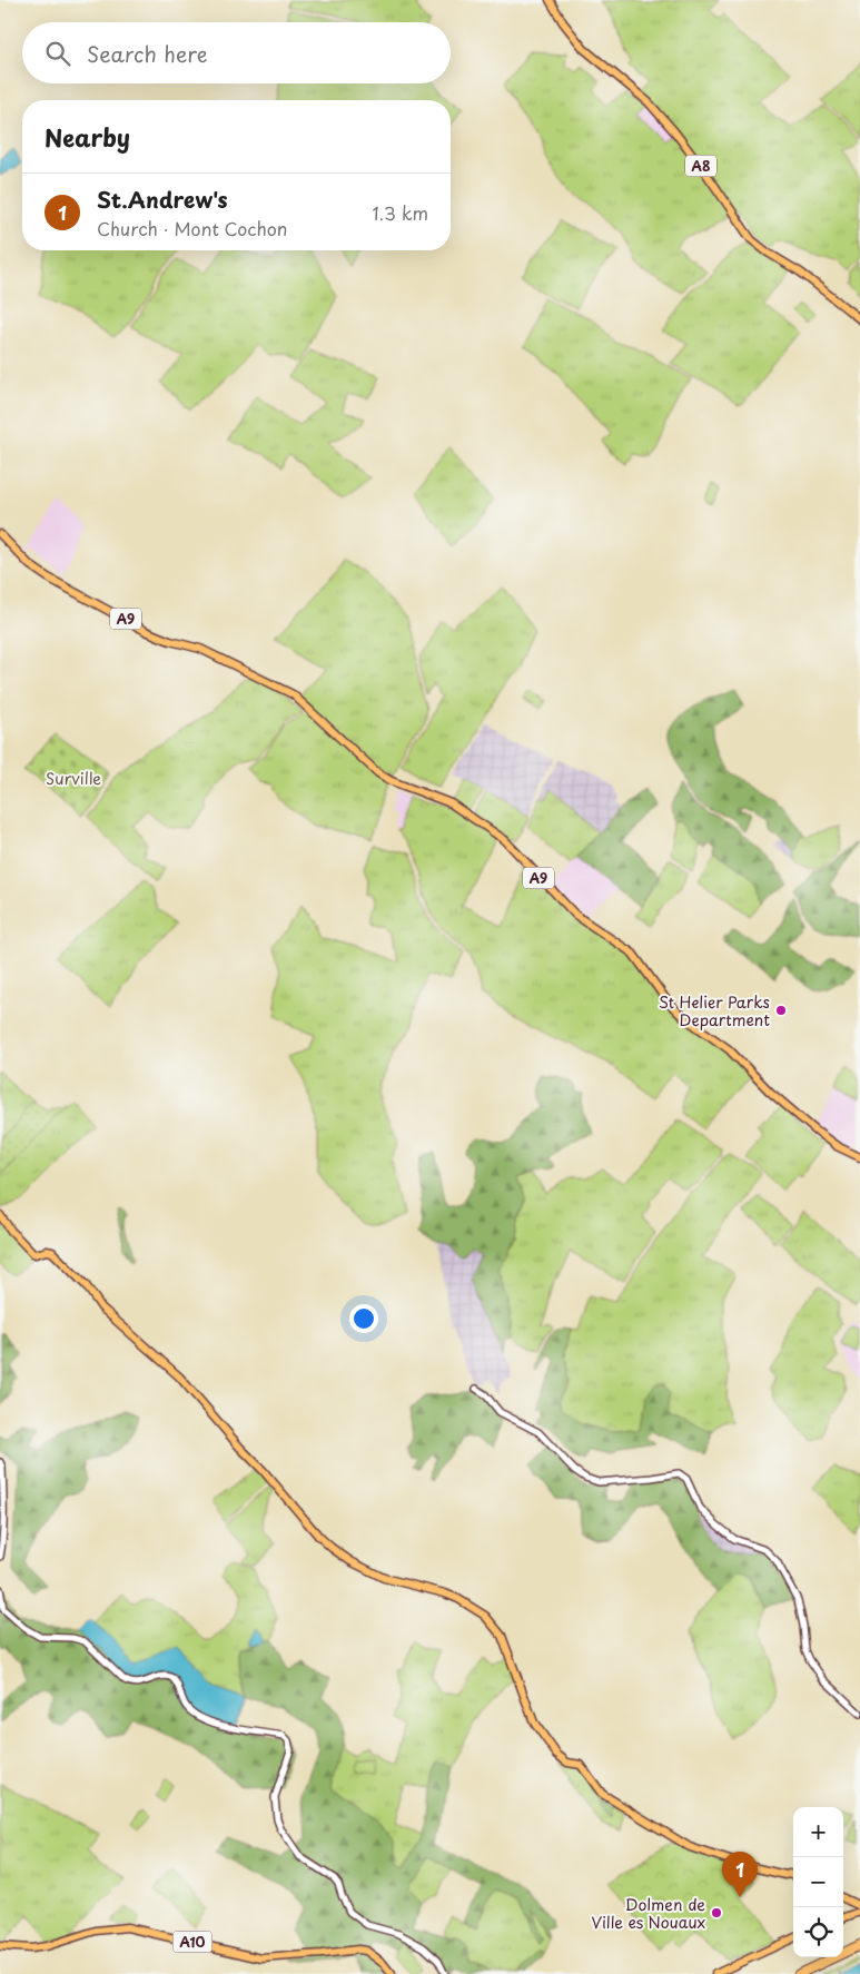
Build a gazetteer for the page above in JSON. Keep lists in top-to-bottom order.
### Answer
{
  "streets": {
    "main road": ["A8", "A9", "A10"]
  },
  "parks": ["Surville"],
  "places": ["St Helier Parks Department", "Dolmen de Ville es Nouaux"],
  "page": {
    "search": "Search here",
    "heading": "Nearby",
    "list": [
      {
        "mark": "1",
        "name": "St.Andrew's",
        "note": "Church · Mont Cochon",
        "value": "1.3 km"
      }
    ],
    "map_buttons": ["+", "−"],
    "pins": "1"
  }
}
